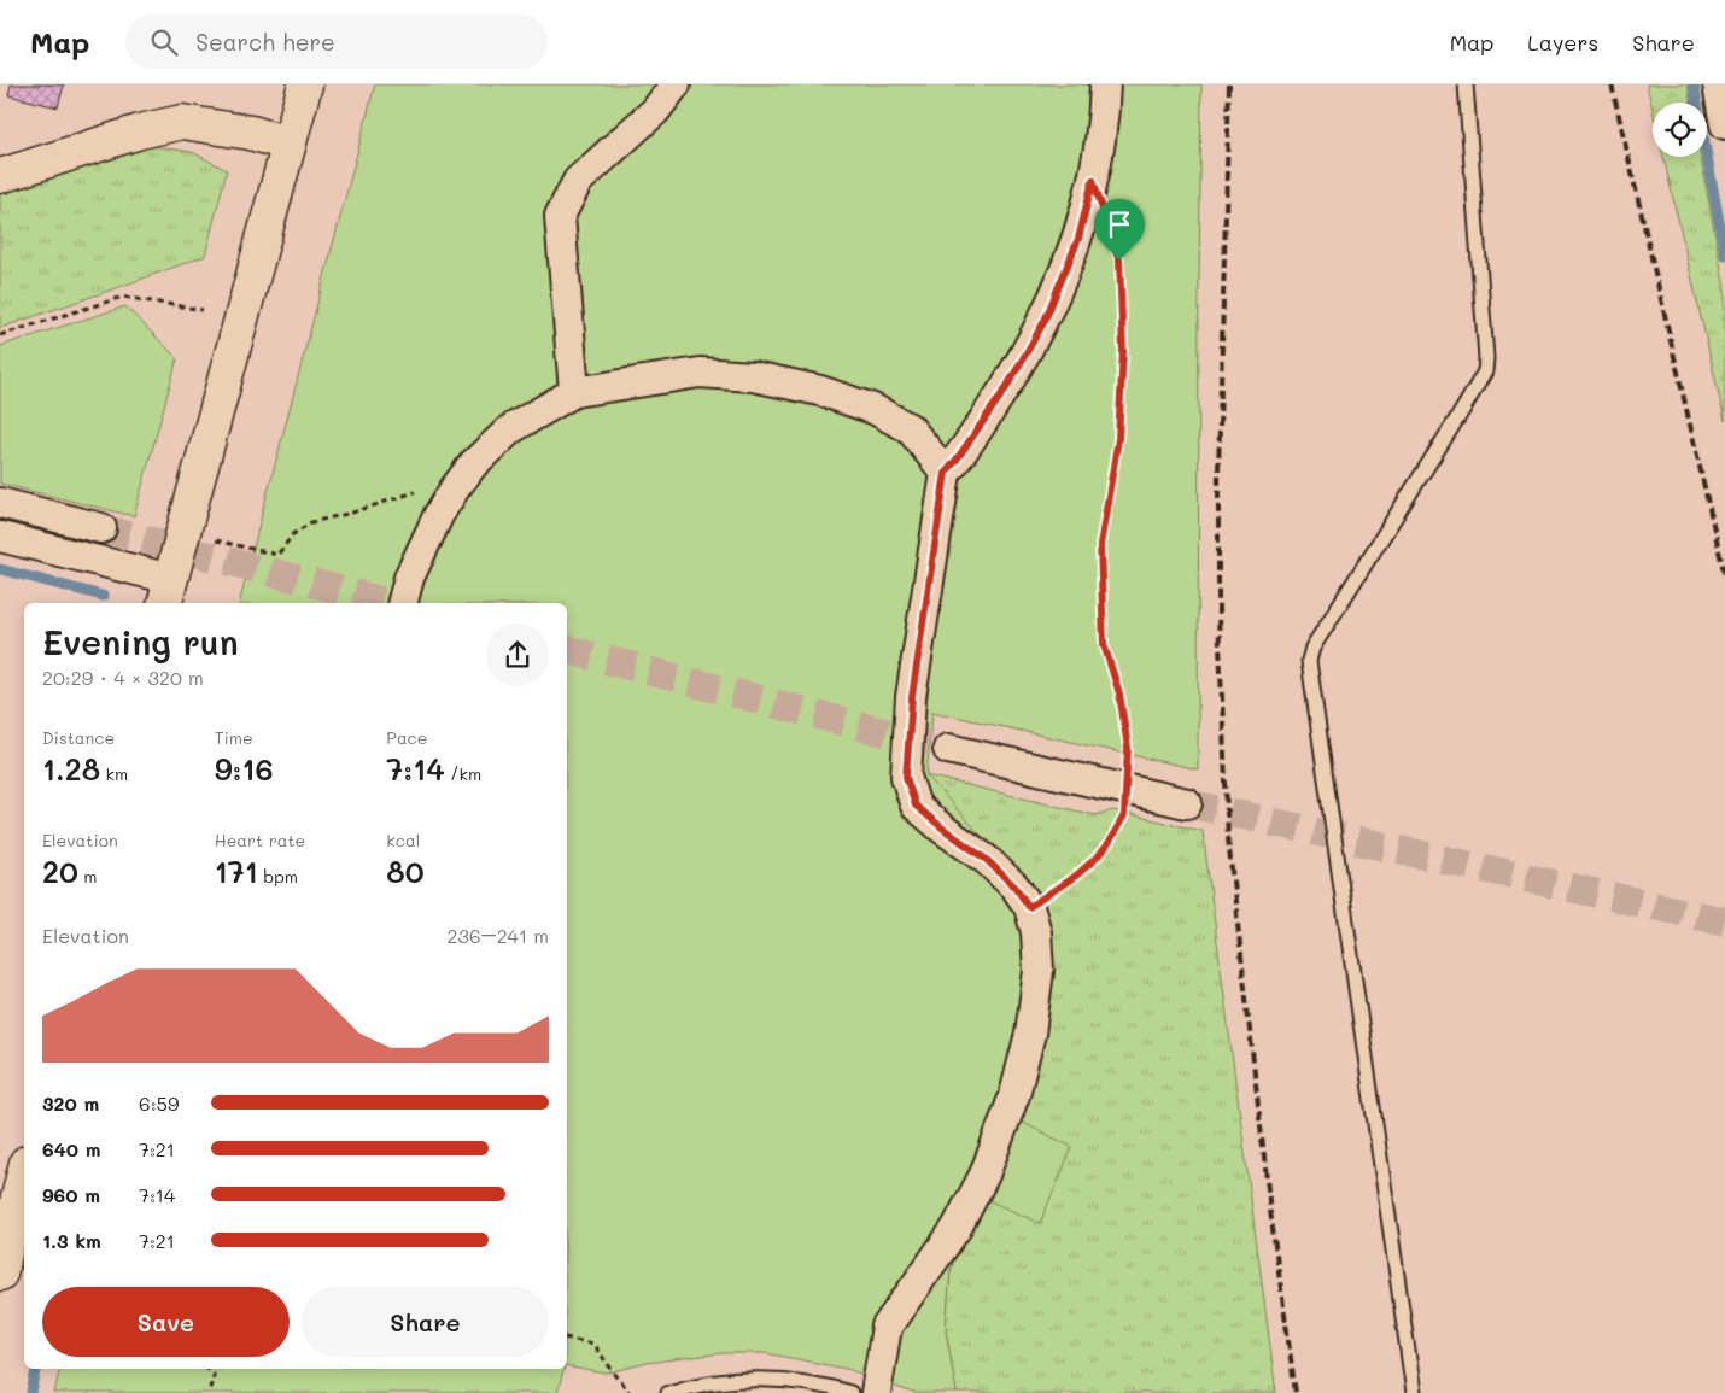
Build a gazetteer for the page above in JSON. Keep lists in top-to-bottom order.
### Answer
{
  "page": {
    "header": "Map",
    "search": "Search here",
    "nav": ["Map", "Layers", "Share"],
    "heading": ["Evening run", "20:29 · 4 × 320 m"],
    "stats": [
      ["Distance", "1.28 km"],
      ["Time", "9:16"],
      ["Pace", "7:14 /km"],
      ["Elevation", "20 m"],
      ["Heart rate", "171 bpm"],
      ["kcal", "80"]
    ],
    "chart": ["Elevation", "236–241 m"],
    "list": [
      {
        "name": "320 m",
        "note": "6:59"
      },
      {
        "name": "640 m",
        "note": "7:21"
      },
      {
        "name": "960 m",
        "note": "7:14"
      },
      {
        "name": "1.3 km",
        "note": "7:21"
      }
    ],
    "buttons": ["Save", "Share"]
  }
}
